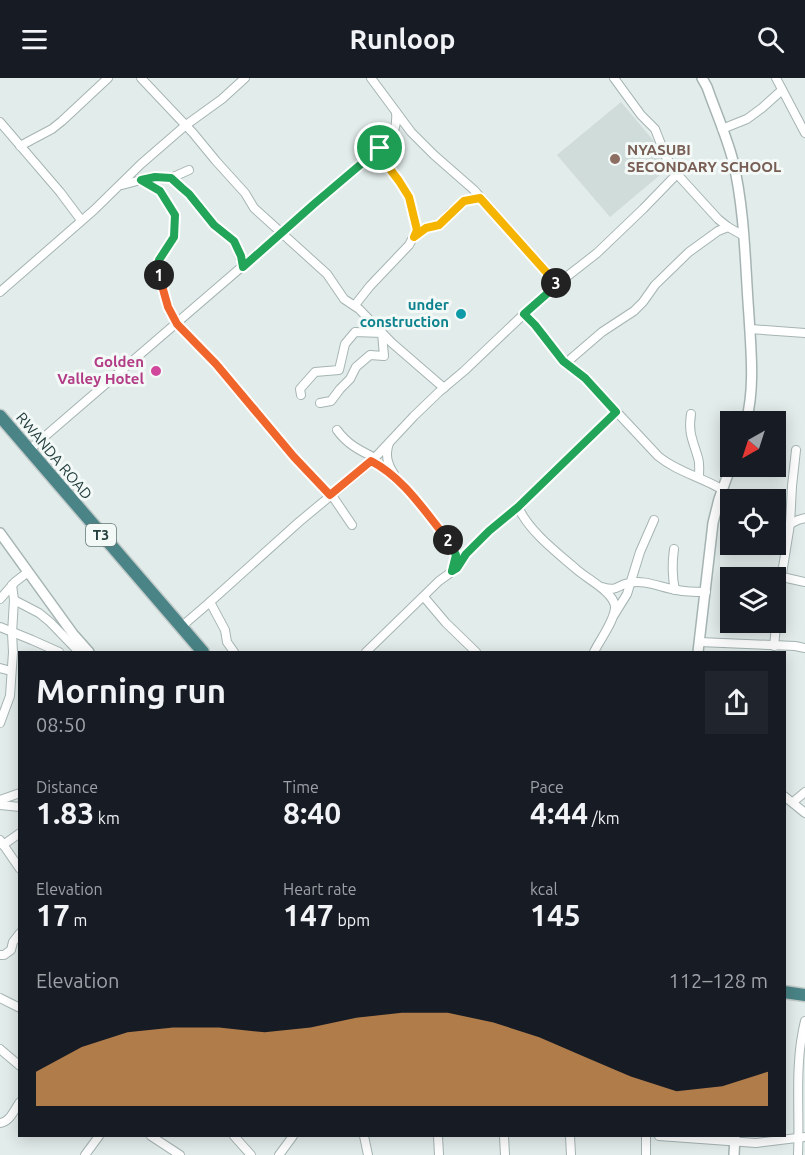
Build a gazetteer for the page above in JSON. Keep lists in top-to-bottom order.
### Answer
{
  "streets": {
    "highway": ["RWANDA ROAD", "T3"]
  },
  "places": ["NYASUBI SECONDARY SCHOOL", "under construction", "Golden Valley Hotel"],
  "north": "bottom left",
  "page": {
    "header": "Runloop",
    "pins": ["1", "3", "2"],
    "heading": ["Morning run", "08:50"],
    "stats": [
      ["Distance", "1.83 km"],
      ["Time", "8:40"],
      ["Pace", "4:44 /km"],
      ["Elevation", "17 m"],
      ["Heart rate", "147 bpm"],
      ["kcal", "145"]
    ],
    "chart": ["Elevation", "112–128 m"]
  }
}
